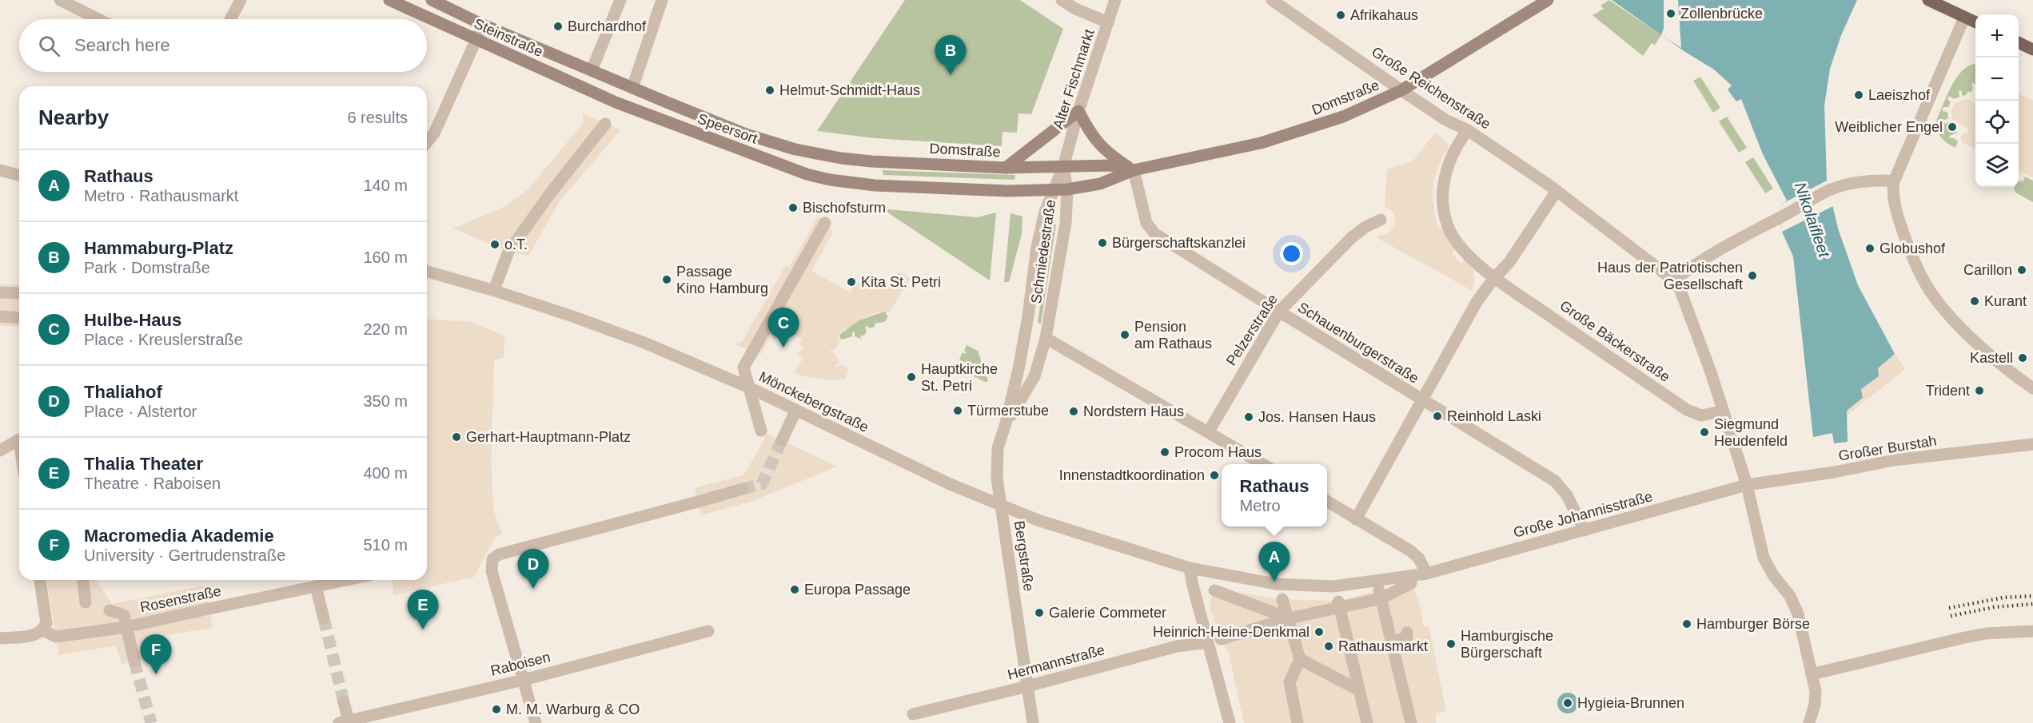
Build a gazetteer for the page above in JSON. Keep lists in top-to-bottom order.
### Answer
{
  "streets": {
    "main road": ["Steinstraße", "Domstraße", "Speersort"],
    "street": [
      "Alter Fischmarkt",
      "Große Reichenstraße",
      "Schmiedestraße",
      "Pelzerstraße",
      "Große Bäckerstraße",
      "Schauenburgerstraße",
      "Mönckebergstraße",
      "Großer Burstah",
      "Große Johannisstraße",
      "Bergstraße",
      "Rosenstraße",
      "Hermannstraße",
      "Raboisen"
    ]
  },
  "crossings": [
    ["Steinstraße", "Speersort"],
    ["Alter Fischmarkt", "Domstraße"],
    ["Alter Fischmarkt", "Schmiedestraße"],
    ["Große Reichenstraße", "Domstraße"],
    ["Große Reichenstraße", "Große Bäckerstraße"],
    ["Domstraße", "Speersort"],
    ["Domstraße", "Schmiedestraße"],
    ["Domstraße", "Schauenburgerstraße"],
    ["Schmiedestraße", "Bergstraße"],
    ["Pelzerstraße", "Schauenburgerstraße"],
    ["Schauenburgerstraße", "Große Johannisstraße"],
    ["Mönckebergstraße", "Bergstraße"],
    ["Großer Burstah", "Große Johannisstraße"],
    ["Bergstraße", "Hermannstraße"]
  ],
  "water": ["Nikolaifleet"],
  "places": [
    "Zollenbrücke",
    "Afrikahaus",
    "Burchardhof",
    "Helmut-Schmidt-Haus",
    "Laeiszhof",
    "Weiblicher Engel",
    "Bischofsturm",
    "Bürgerschaftskanzlei",
    "o.T.",
    "Globushof",
    "Carillon",
    "Haus der Patriotischen Gesellschaft",
    "Passage Kino Hamburg",
    "Kita St. Petri",
    "Kurant",
    "Pension am Rathaus",
    "Kastell",
    "Hauptkirche St. Petri",
    "Trident",
    "Türmerstube",
    "Nordstern Haus",
    "Reinhold Laski",
    "Jos. Hansen Haus",
    "Siegmund Heudenfeld",
    "Gerhart-Hauptmann-Platz",
    "Procom Haus",
    "Innenstadtkoordination",
    "Europa Passage",
    "Galerie Commeter",
    "Hamburger Börse",
    "Heinrich-Heine-Denkmal",
    "Hamburgische Bürgerschaft",
    "Rathausmarkt",
    "Hygieia-Brunnen",
    "M. M. Warburg & CO"
  ],
  "page": {
    "map_buttons": ["+", "−"],
    "search": "Search here",
    "pins": [
      "B",
      "C",
      "A",
      "D",
      "E",
      "F"
    ],
    "heading": ["Nearby", "6 results"],
    "list": [
      {
        "mark": "A",
        "name": "Rathaus",
        "note": "Metro · Rathausmarkt",
        "value": "140 m"
      },
      {
        "mark": "B",
        "name": "Hammaburg-Platz",
        "note": "Park · Domstraße",
        "value": "160 m"
      },
      {
        "mark": "C",
        "name": "Hulbe-Haus",
        "note": "Place · Kreuslerstraße",
        "value": "220 m"
      },
      {
        "mark": "D",
        "name": "Thaliahof",
        "note": "Place · Alstertor",
        "value": "350 m"
      },
      {
        "mark": "E",
        "name": "Thalia Theater",
        "note": "Theatre · Raboisen",
        "value": "400 m"
      },
      {
        "mark": "F",
        "name": "Macromedia Akademie",
        "note": "University · Gertrudenstraße",
        "value": "510 m"
      }
    ],
    "popup": ["Rathaus", "Metro"]
  }
}
